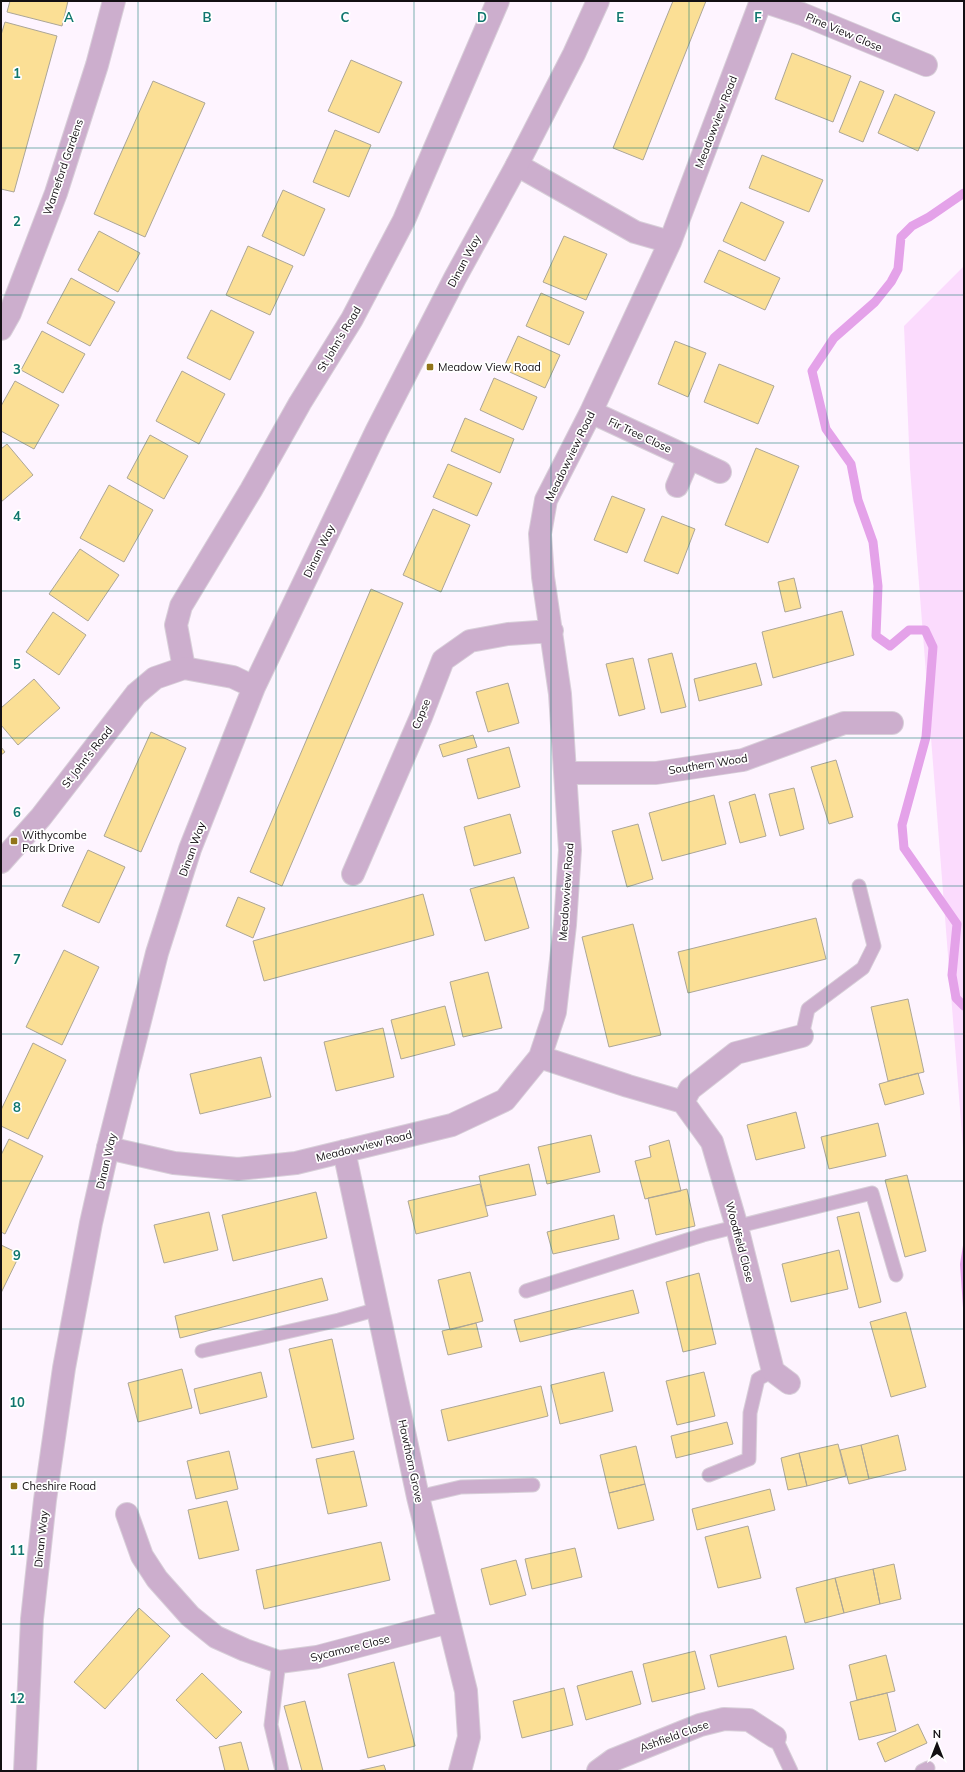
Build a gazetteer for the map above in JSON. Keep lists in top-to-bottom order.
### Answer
{
  "streets": {
    "street": [
      "Pine View Close",
      "Meadowview Road",
      "Warneford Gardens",
      "Dinan Way",
      "St John's Road",
      "Fir Tree Close",
      "Copse",
      "Southern Wood",
      "Woodfield Close",
      "Hawthorn Grove",
      "Sycamore Close",
      "Ashfield Close"
    ]
  },
  "crossings": [
    ["Pine View Close", "Meadowview Road"],
    ["Meadowview Road", "Dinan Way"],
    ["Meadowview Road", "Fir Tree Close"],
    ["Meadowview Road", "Copse"],
    ["Meadowview Road", "Southern Wood"],
    ["Meadowview Road", "Hawthorn Grove"],
    ["Dinan Way", "St John's Road"],
    ["Hawthorn Grove", "Sycamore Close"]
  ],
  "places": {
    "transit": ["Meadow View Road", "Withycombe Park Drive", "Cheshire Road"]
  },
  "north": "top",
  "grid": {
    "columns": [
      "A",
      "B",
      "C",
      "D",
      "E",
      "F",
      "G"
    ],
    "rows": [
      "1",
      "2",
      "3",
      "4",
      "5",
      "6",
      "7",
      "8",
      "9",
      "10",
      "11",
      "12"
    ]
  }
}
